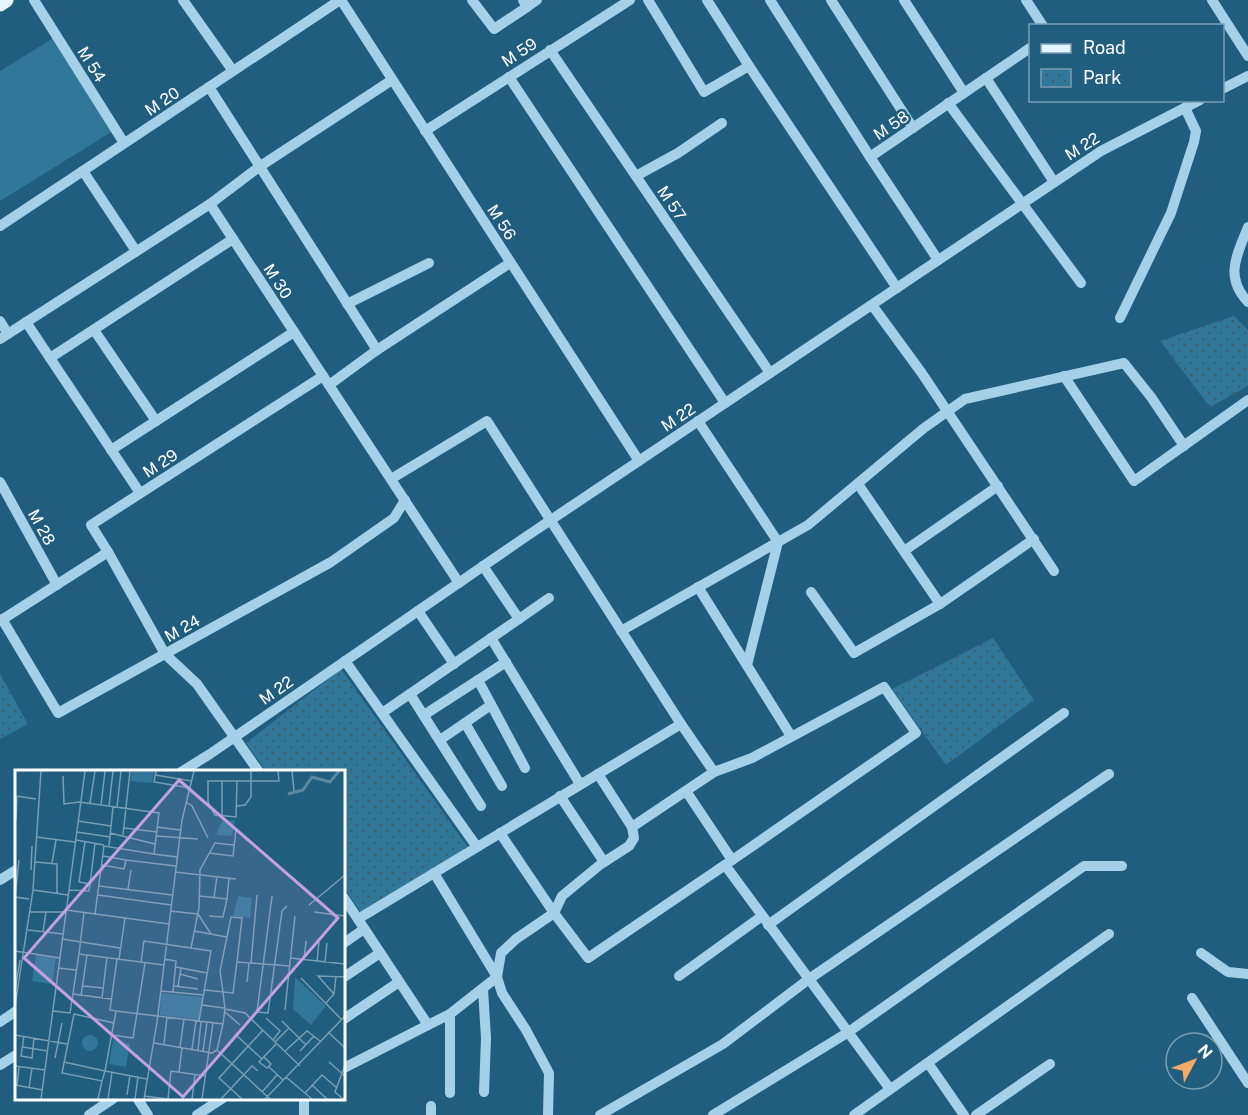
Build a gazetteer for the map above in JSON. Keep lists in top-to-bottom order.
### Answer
{
  "streets": {
    "street": [
      "M 59",
      "M 54",
      "M 20",
      "M 58",
      "M 22",
      "M 57",
      "M 56",
      "M 30",
      "M 29",
      "M 28",
      "M 24"
    ]
  },
  "crossings": [
    ["M 59", "M 57"],
    ["M 59", "M 56"],
    ["M 54", "M 20"],
    ["M 20", "M 56"],
    ["M 58", "M 22"],
    ["M 22", "M 57"],
    ["M 22", "M 56"],
    ["M 22", "M 30"],
    ["M 56", "M 29"],
    ["M 30", "M 29"],
    ["M 30", "M 24"]
  ],
  "legend": ["Road", "Park"],
  "north": "top right"
}
